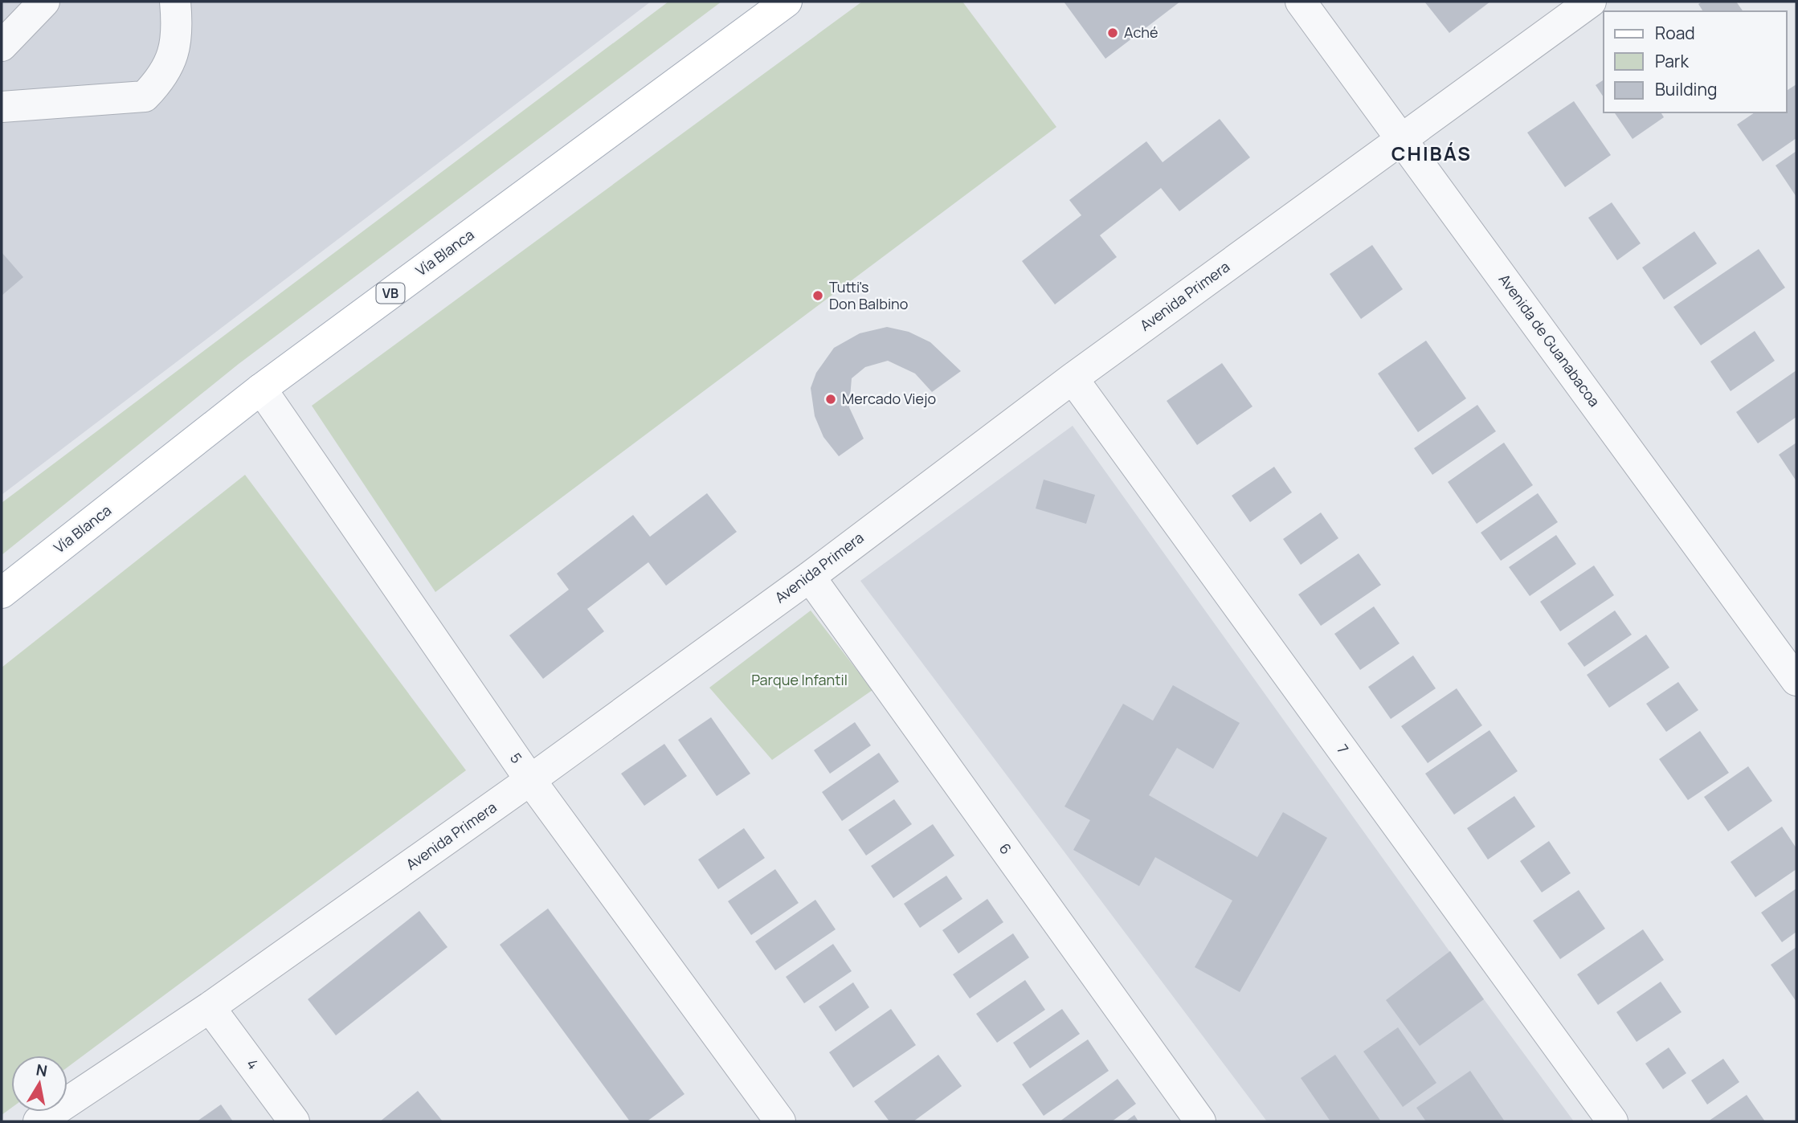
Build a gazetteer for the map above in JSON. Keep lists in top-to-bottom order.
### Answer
{
  "streets": {
    "main road": ["Vía Blanca", "VB"],
    "street": [
      "Avenida Primera",
      "Avenida de Guanabacoa",
      "7",
      "5",
      "6",
      "4"
    ]
  },
  "crossings": [
    ["Vía Blanca", "5"],
    ["Avenida Primera", "Avenida de Guanabacoa"],
    ["Avenida Primera", "7"],
    ["Avenida Primera", "5"],
    ["Avenida Primera", "6"],
    ["Avenida Primera", "4"]
  ],
  "districts": ["CHIBÁS"],
  "parks": ["Parque Infantil"],
  "places": ["Aché", "Tutti's Don Balbino", "Mercado Viejo"],
  "legend": ["Road", "Park", "Building"],
  "north": "top"
}
